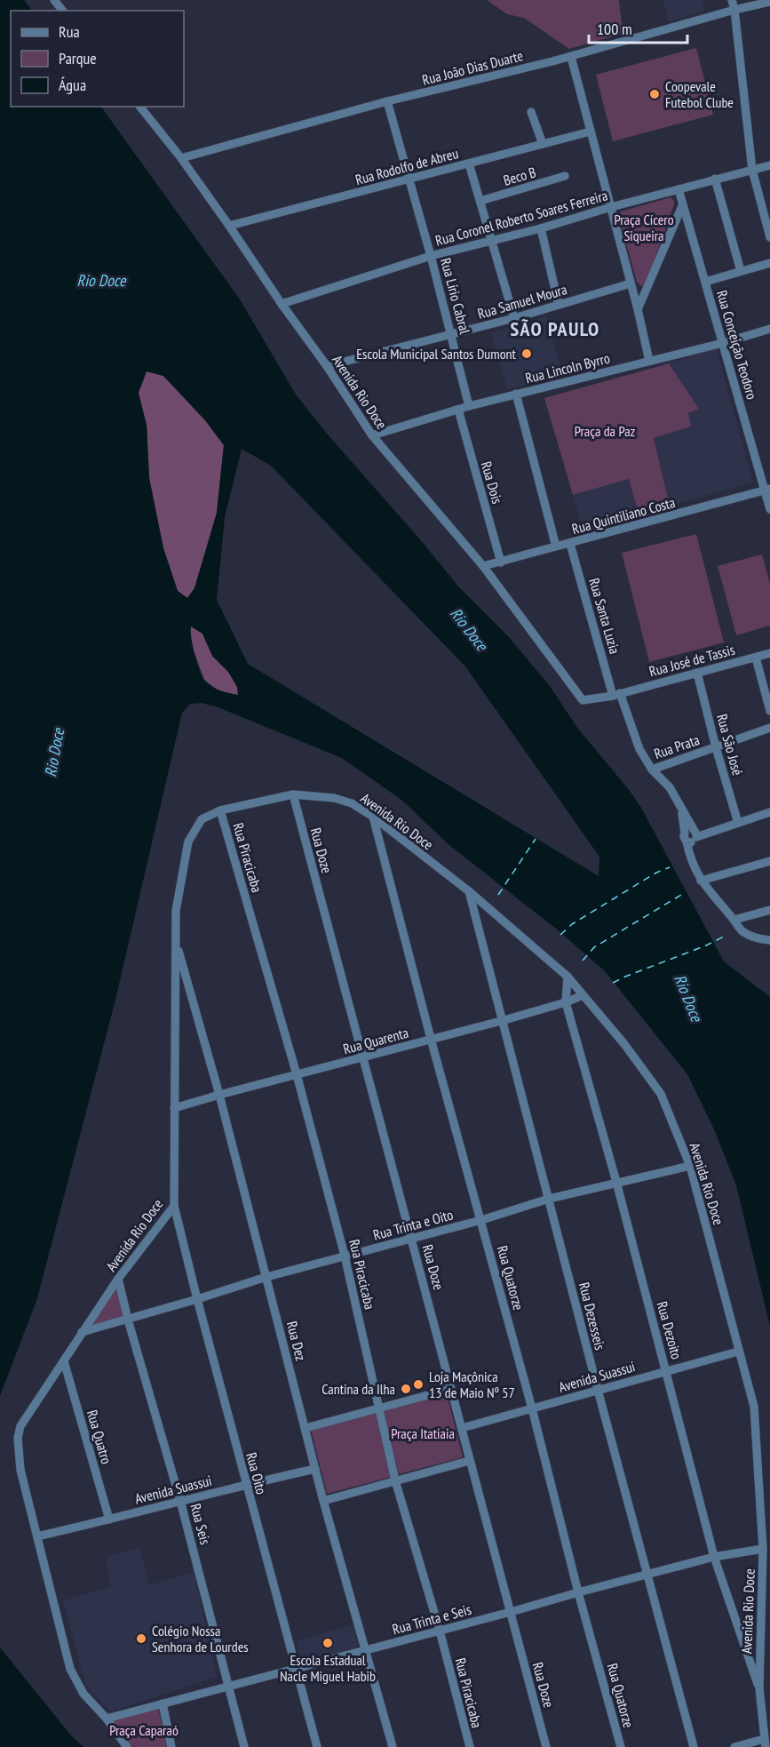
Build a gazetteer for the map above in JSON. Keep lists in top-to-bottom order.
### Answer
{
  "streets": {
    "street": [
      "Rua João Dias Duarte",
      "Rua Rodolfo de Abreu",
      "Beco B",
      "Rua Coronel Roberto Soares Ferreira",
      "Rua Lírio Cabral",
      "Rua Samuel Moura",
      "Rua Conceição Teodoro",
      "Rua Lincoln Byrro",
      "Avenida Rio Doce",
      "Rua Dois",
      "Rua Quintiliano Costa",
      "Rua Santa Luzia",
      "Rua José de Tassis",
      "Rua São José",
      "Rua Prata",
      "Rua Doze",
      "Rua Piracicaba",
      "Rua Quarenta",
      "Rua Trinta e Oito",
      "Rua Quatorze",
      "Rua Dezesseis",
      "Rua Dezoito",
      "Rua Dez",
      "Avenida Suassui",
      "Rua Quatro",
      "Rua Oito",
      "Rua Seis",
      "Rua Trinta e Seis"
    ]
  },
  "crossings": [
    ["Rua João Dias Duarte", "Rua Lírio Cabral"],
    ["Rua João Dias Duarte", "Avenida Rio Doce"],
    ["Rua Rodolfo de Abreu", "Rua Lírio Cabral"],
    ["Rua Rodolfo de Abreu", "Avenida Rio Doce"],
    ["Rua Coronel Roberto Soares Ferreira", "Rua Lírio Cabral"],
    ["Rua Coronel Roberto Soares Ferreira", "Rua Conceição Teodoro"],
    ["Rua Coronel Roberto Soares Ferreira", "Avenida Rio Doce"],
    ["Rua Lírio Cabral", "Rua Samuel Moura"],
    ["Rua Lírio Cabral", "Rua Lincoln Byrro"],
    ["Rua Samuel Moura", "Avenida Rio Doce"],
    ["Rua Conceição Teodoro", "Rua Lincoln Byrro"],
    ["Rua Conceição Teodoro", "Rua Quintiliano Costa"],
    ["Rua Lincoln Byrro", "Avenida Rio Doce"],
    ["Rua Lincoln Byrro", "Rua Dois"],
    ["Avenida Rio Doce", "Rua Quintiliano Costa"],
    ["Avenida Rio Doce", "Rua Santa Luzia"],
    ["Avenida Rio Doce", "Rua José de Tassis"],
    ["Avenida Rio Doce", "Rua Doze"],
    ["Avenida Rio Doce", "Rua Piracicaba"],
    ["Avenida Rio Doce", "Rua Quarenta"],
    ["Avenida Rio Doce", "Rua Trinta e Oito"],
    ["Avenida Rio Doce", "Rua Quatorze"],
    ["Avenida Rio Doce", "Rua Dezesseis"],
    ["Avenida Rio Doce", "Rua Dezoito"],
    ["Avenida Rio Doce", "Rua Dez"],
    ["Avenida Rio Doce", "Avenida Suassui"],
    ["Avenida Rio Doce", "Rua Quatro"],
    ["Avenida Rio Doce", "Rua Oito"],
    ["Avenida Rio Doce", "Rua Seis"],
    ["Avenida Rio Doce", "Rua Trinta e Seis"],
    ["Rua Dois", "Rua Quintiliano Costa"],
    ["Rua Quintiliano Costa", "Rua Santa Luzia"],
    ["Rua Santa Luzia", "Rua José de Tassis"],
    ["Rua José de Tassis", "Rua São José"],
    ["Rua São José", "Rua Prata"],
    ["Rua Doze", "Rua Quarenta"],
    ["Rua Doze", "Rua Trinta e Oito"],
    ["Rua Doze", "Avenida Suassui"],
    ["Rua Doze", "Rua Trinta e Seis"],
    ["Rua Piracicaba", "Rua Quarenta"],
    ["Rua Piracicaba", "Rua Trinta e Oito"],
    ["Rua Piracicaba", "Rua Trinta e Seis"],
    ["Rua Quarenta", "Rua Quatorze"],
    ["Rua Quarenta", "Rua Dezesseis"],
    ["Rua Quarenta", "Rua Dezoito"],
    ["Rua Quarenta", "Rua Dez"],
    ["Rua Trinta e Oito", "Rua Quatorze"],
    ["Rua Trinta e Oito", "Rua Dezesseis"],
    ["Rua Trinta e Oito", "Rua Dezoito"],
    ["Rua Trinta e Oito", "Rua Dez"],
    ["Rua Trinta e Oito", "Rua Oito"],
    ["Rua Trinta e Oito", "Rua Seis"],
    ["Rua Quatorze", "Avenida Suassui"],
    ["Rua Quatorze", "Rua Trinta e Seis"],
    ["Rua Dezesseis", "Avenida Suassui"],
    ["Rua Dezesseis", "Rua Trinta e Seis"],
    ["Rua Dezoito", "Avenida Suassui"],
    ["Rua Dezoito", "Rua Trinta e Seis"],
    ["Rua Dez", "Avenida Suassui"],
    ["Rua Dez", "Rua Trinta e Seis"],
    ["Avenida Suassui", "Rua Quatro"],
    ["Avenida Suassui", "Rua Oito"],
    ["Avenida Suassui", "Rua Seis"],
    ["Rua Oito", "Rua Trinta e Seis"],
    ["Rua Seis", "Rua Trinta e Seis"]
  ],
  "districts": ["SÃO PAULO"],
  "water": ["Rio Doce"],
  "parks": [
    "Praça Cícero Siqueira",
    "Praça da Paz",
    "Praça Itatiaia",
    "Praça Caparaó"
  ],
  "places": [
    "Coopevale Futebol Clube",
    "Escola Municipal Santos Dumont",
    "Loja Maçônica 13 de Maio Nº 57",
    "Cantina da Ilha",
    "Colégio Nossa Senhora de Lourdes",
    "Escola Estadual Nacle Miguel Habib"
  ],
  "legend": ["Rua", "Parque", "Água"],
  "scale_bar": "100 m"
}
